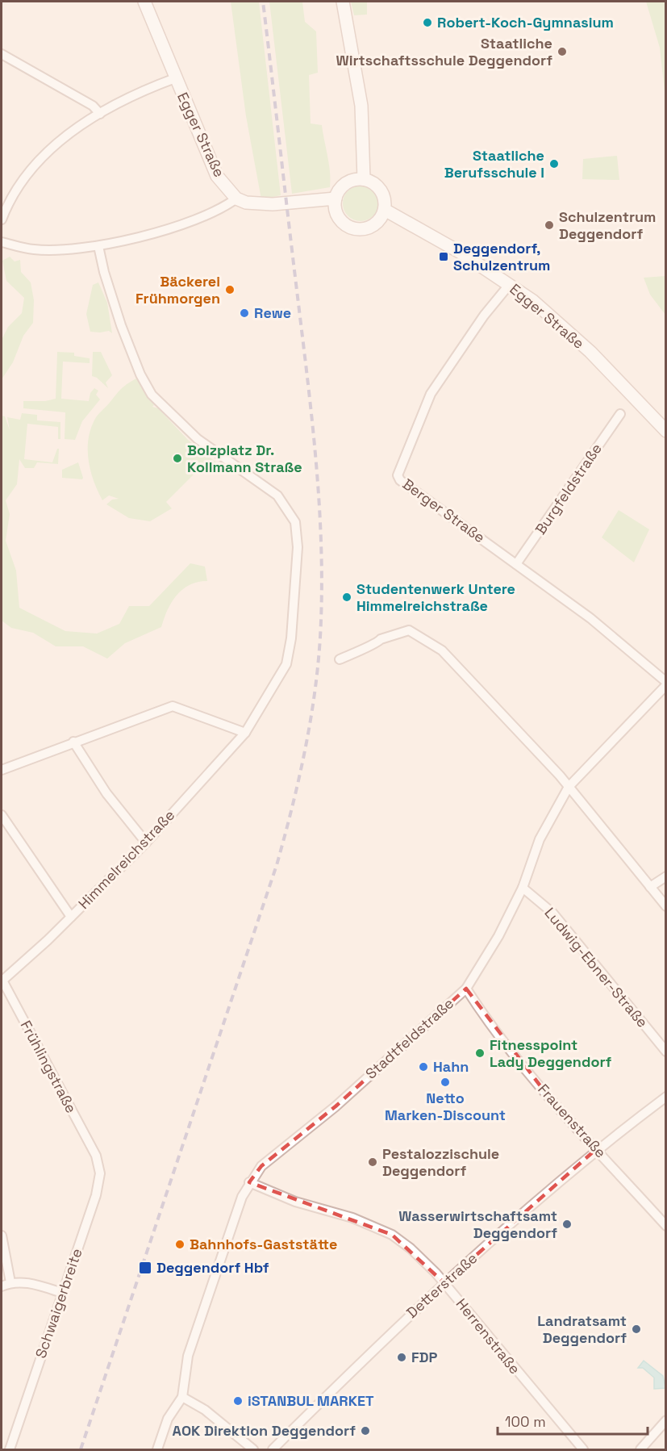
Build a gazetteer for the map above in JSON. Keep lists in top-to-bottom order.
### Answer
{
  "streets": {
    "street": [
      "Egger Straße",
      "Burgfeldstraße",
      "Berger Straße",
      "Himmelreichstraße",
      "Ludwig-Ebner-Straße",
      "Stadtfeldstraße",
      "Frühlingstraße",
      "Frauenstraße",
      "Detterstraße",
      "Schwaigerbreite",
      "Herrenstraße"
    ]
  },
  "crossings": [
    ["Egger Straße", "Berger Straße"],
    ["Burgfeldstraße", "Berger Straße"],
    ["Berger Straße", "Stadtfeldstraße"],
    ["Himmelreichstraße", "Frühlingstraße"],
    ["Ludwig-Ebner-Straße", "Stadtfeldstraße"],
    ["Stadtfeldstraße", "Frauenstraße"],
    ["Stadtfeldstraße", "Herrenstraße"],
    ["Frühlingstraße", "Schwaigerbreite"],
    ["Frauenstraße", "Detterstraße"],
    ["Detterstraße", "Herrenstraße"]
  ],
  "places": {
    "other": [
      "Robert-Koch-Gymnasium",
      "Staatliche Wirtschaftsschule Deggendorf",
      "Staatliche Berufsschule I",
      "Schulzentrum Deggendorf",
      "Bäckerei Frühmorgen",
      "Rewe",
      "Bolzplatz Dr. Kollmann Straße",
      "Studentenwerk Untere Himmelreichstraße",
      "Fitnesspoint Lady Deggendorf",
      "Hahn",
      "Netto Marken-Discount",
      "Pestalozzischule Deggendorf",
      "Wasserwirtschaftsamt Deggendorf",
      "Bahnhofs-Gaststätte",
      "Landratsamt Deggendorf",
      "FDP",
      "iSTANBUL MARKET",
      "AOK Direktion Deggendorf"
    ],
    "transit": ["Deggendorf, Schulzentrum", "Deggendorf Hbf"]
  },
  "scale_bar": "100 m"
}
